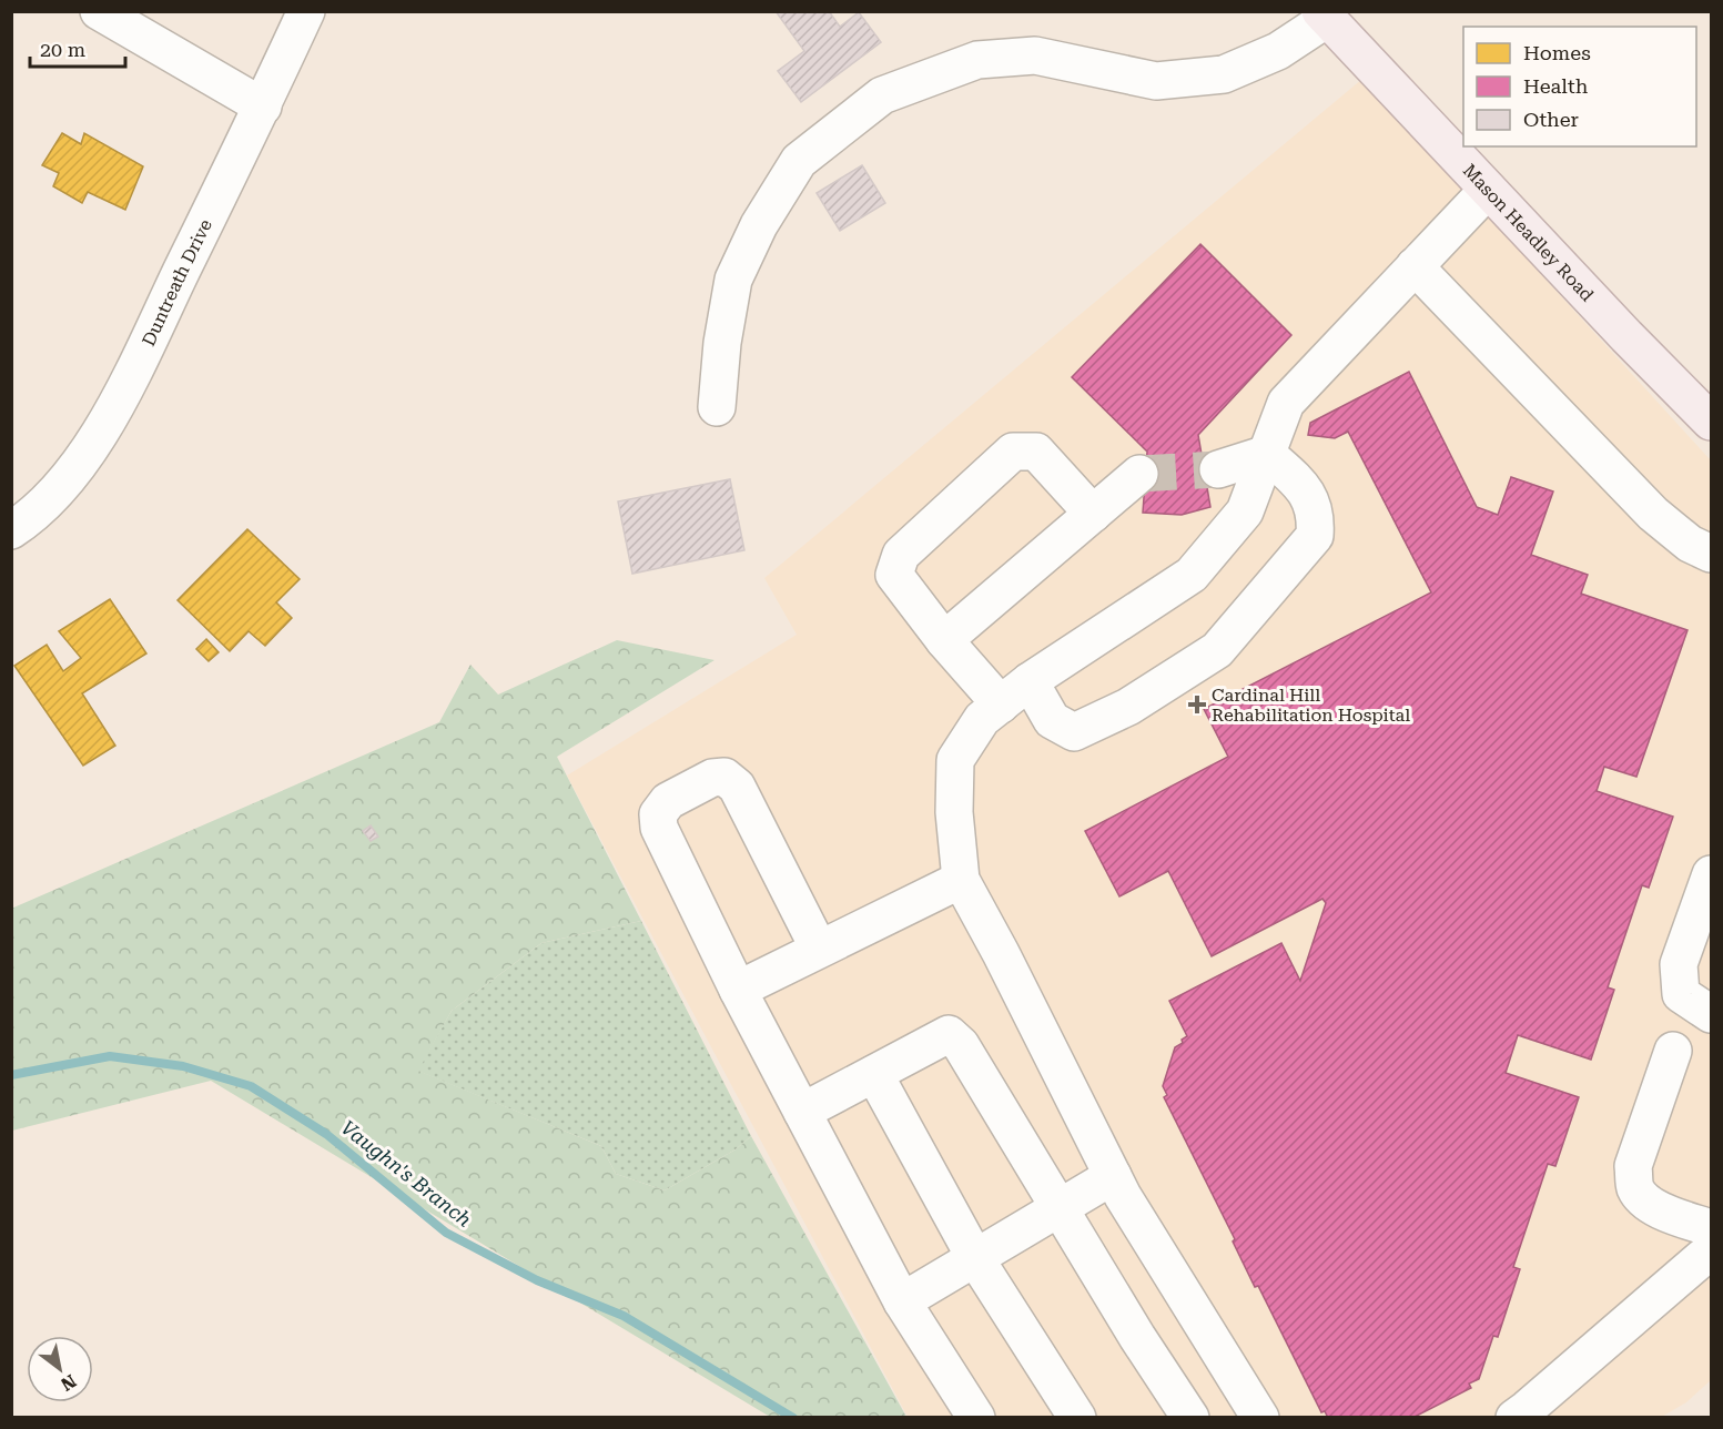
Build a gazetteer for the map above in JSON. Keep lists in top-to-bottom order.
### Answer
{
  "streets": {
    "main road": ["Mason Headley Road"],
    "street": ["Duntreath Drive"]
  },
  "water": ["Vaughn's Branch"],
  "places": {
    "health": ["Cardinal Hill Rehabilitation Hospital"]
  },
  "legend": ["Homes", "Health", "Other"],
  "scale_bar": "20 m",
  "north": "bottom right"
}
